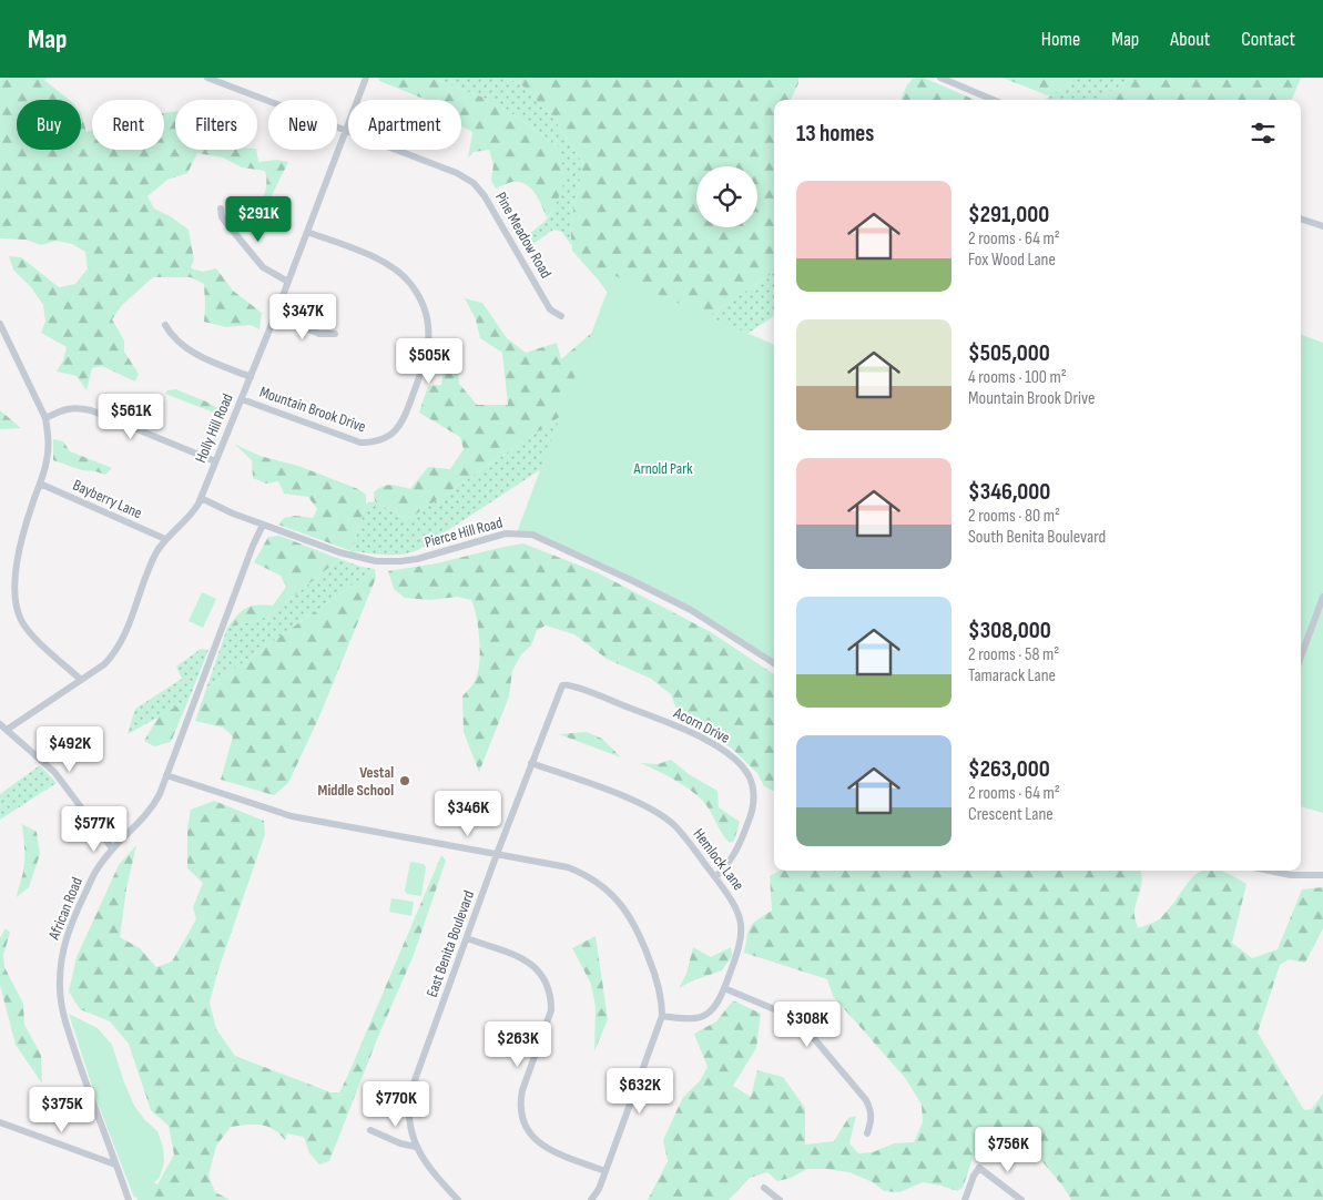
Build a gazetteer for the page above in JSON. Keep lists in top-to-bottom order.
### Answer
{
  "streets": {
    "street": [
      "Pine Meadow Road",
      "Mountain Brook Drive",
      "Holly Hill Road",
      "Bayberry Lane",
      "Pierce Hill Road",
      "Acorn Drive",
      "Hemlock Lane",
      "African Road",
      "East Benita Boulevard"
    ]
  },
  "crossings": [
    ["Pine Meadow Road", "Holly Hill Road"],
    ["Mountain Brook Drive", "Holly Hill Road"],
    ["Holly Hill Road", "Bayberry Lane"],
    ["Holly Hill Road", "Pierce Hill Road"],
    ["Pierce Hill Road", "African Road"],
    ["Acorn Drive", "Hemlock Lane"],
    ["Acorn Drive", "East Benita Boulevard"],
    ["Hemlock Lane", "East Benita Boulevard"]
  ],
  "parks": ["Arnold Park"],
  "places": ["Vestal Middle School"],
  "page": {
    "header": "Map",
    "nav": [
      "Home",
      "Map",
      "About",
      "Contact"
    ],
    "chip": [
      "Buy",
      "Rent",
      "Filters",
      "New",
      "Apartment"
    ],
    "heading": "13 homes",
    "list": [
      {
        "name": "$291,000",
        "note": "2 rooms · 64 m² · Fox Wood Lane"
      },
      {
        "name": "$505,000",
        "note": "4 rooms · 100 m² · Mountain Brook Drive"
      },
      {
        "name": "$346,000",
        "note": "2 rooms · 80 m² · South Benita Boulevard"
      },
      {
        "name": "$308,000",
        "note": "2 rooms · 58 m² · Tamarack Lane"
      },
      {
        "name": "$263,000",
        "note": "2 rooms · 64 m² · Crescent Lane"
      }
    ],
    "price": [
      "$291K",
      "$347K",
      "$505K",
      "$561K",
      "$492K",
      "$346K",
      "$577K",
      "$308K",
      "$263K",
      "$632K",
      "$770K",
      "$375K",
      "$756K"
    ]
  }
}
